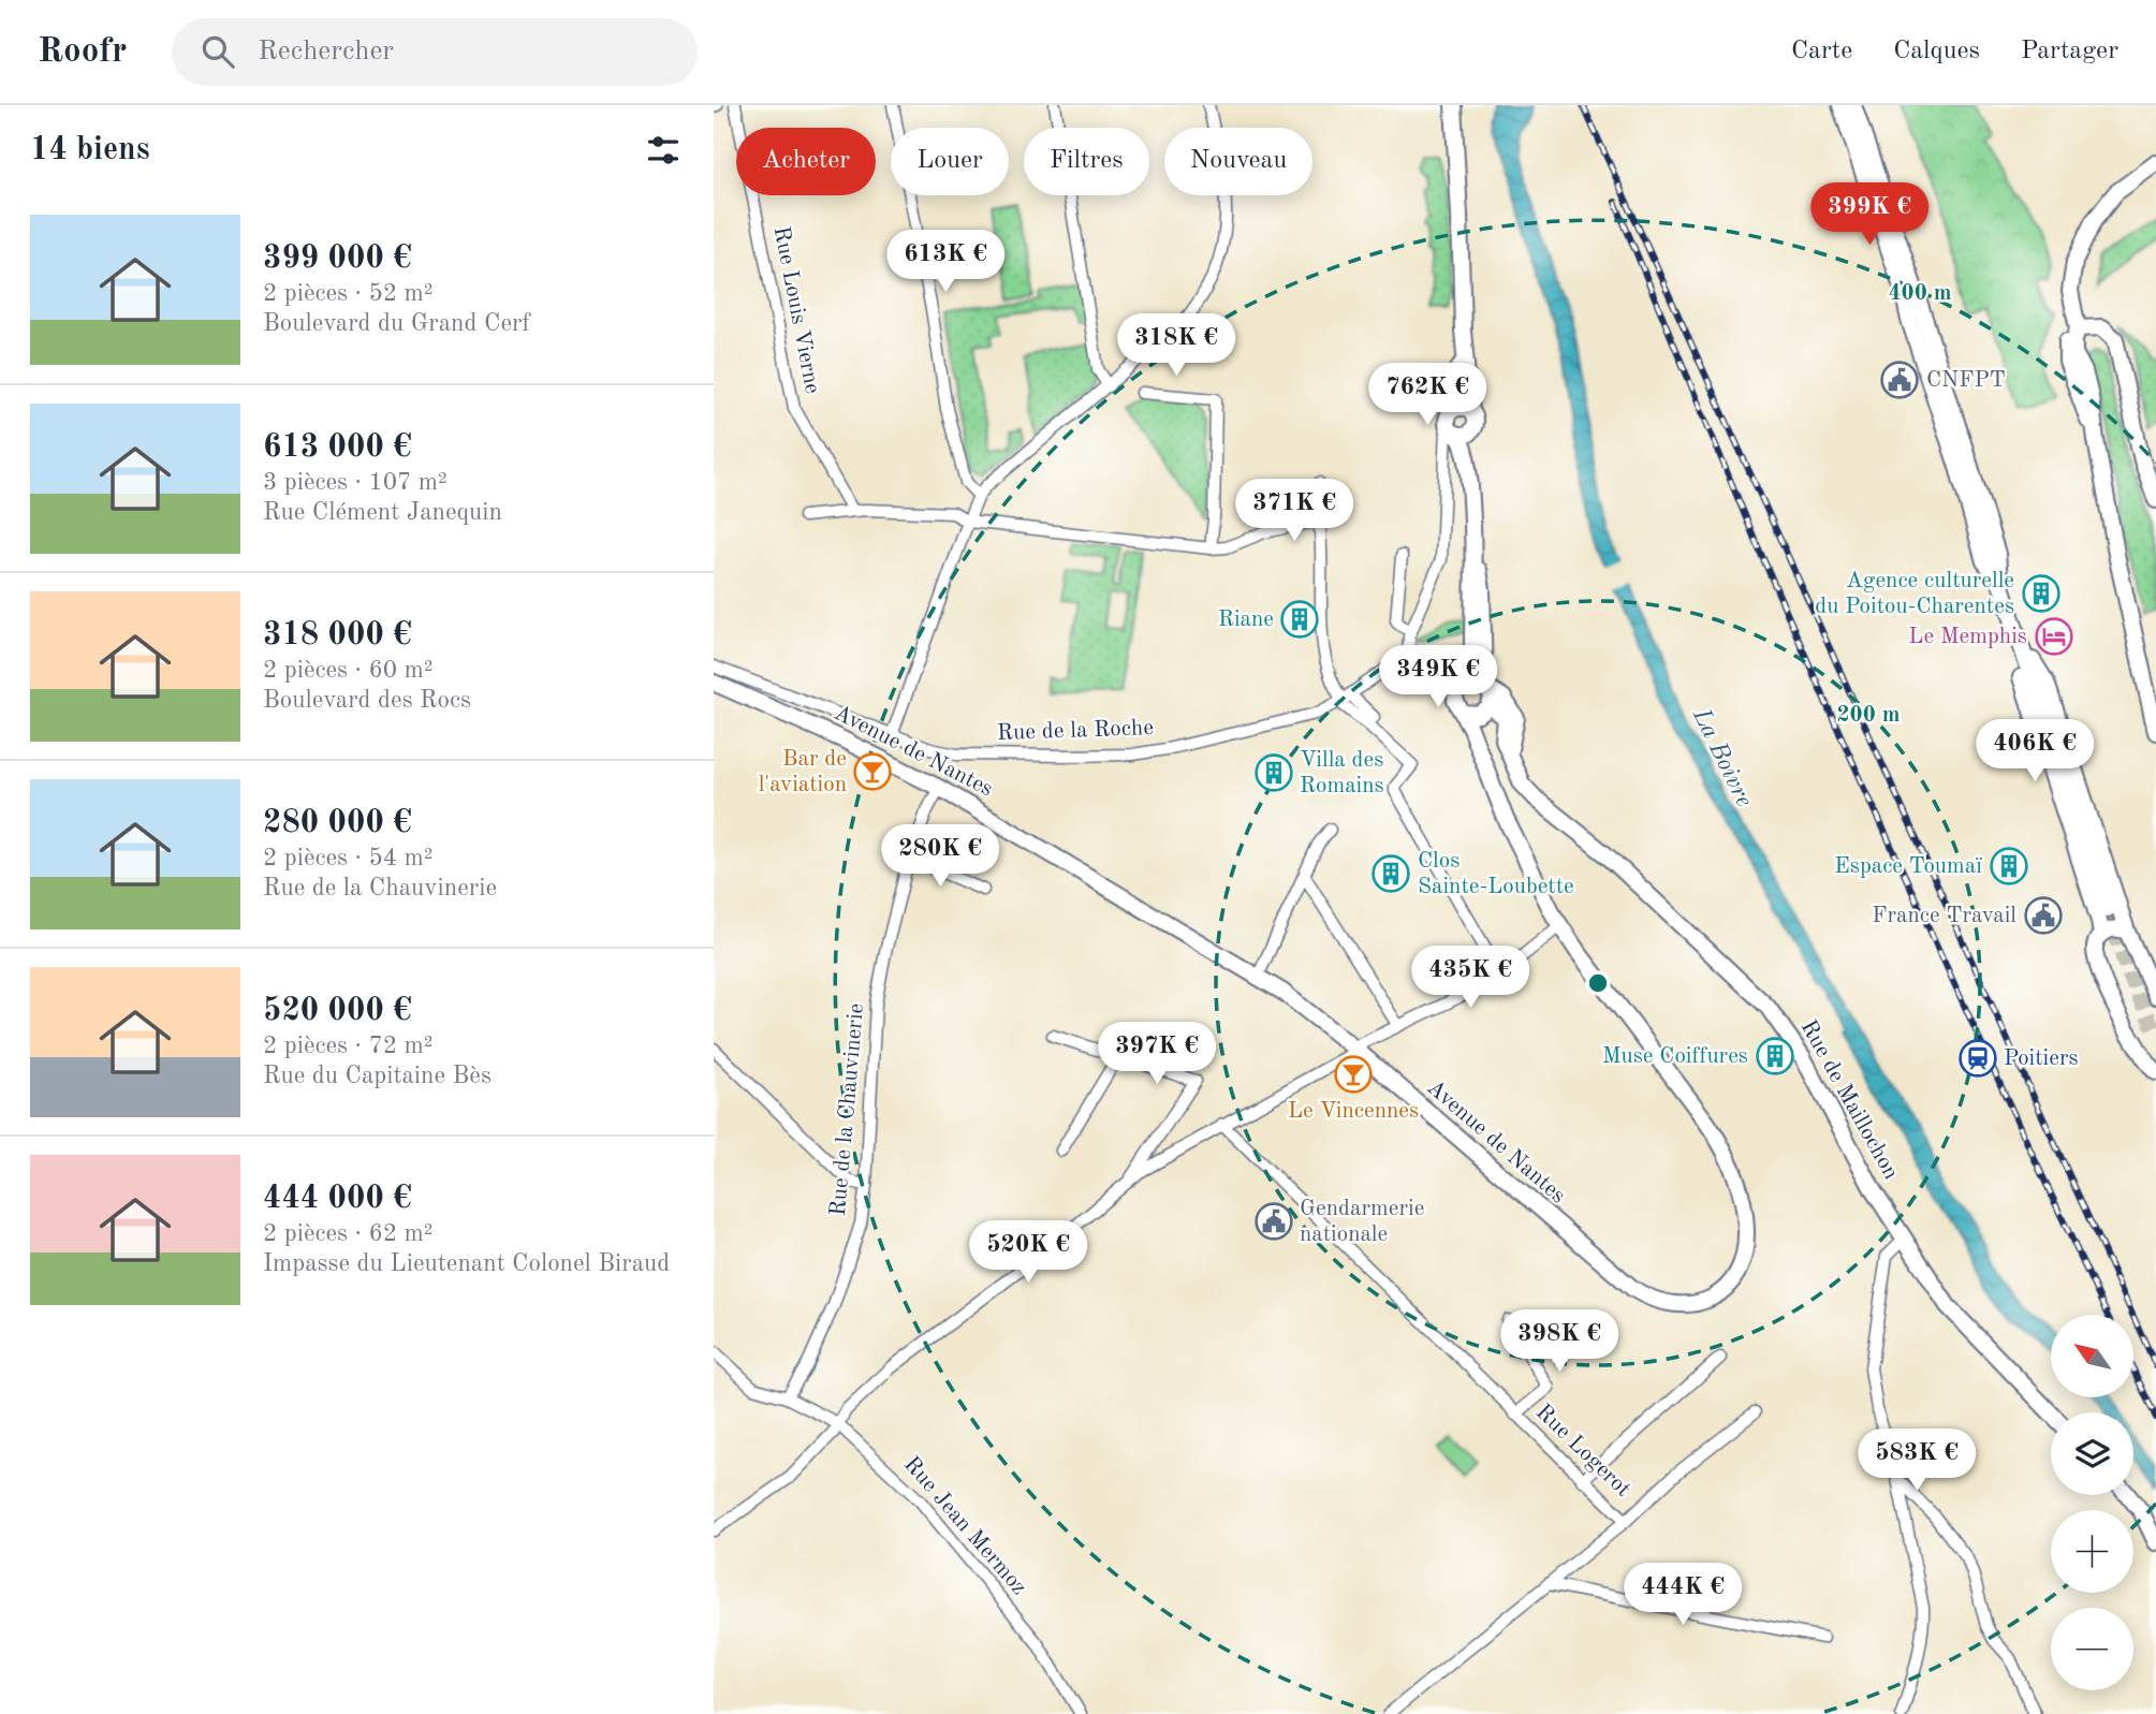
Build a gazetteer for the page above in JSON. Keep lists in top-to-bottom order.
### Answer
{
  "streets": {
    "main road": ["Avenue de Nantes", "Rue de Maillochon"],
    "street": [
      "Rue Louis Vierne",
      "Rue de la Roche",
      "Rue de la Chauvinerie",
      "Rue Logerot",
      "Rue Jean Mermoz"
    ]
  },
  "crossings": [
    ["Avenue de Nantes", "Rue de Maillochon"],
    ["Avenue de Nantes", "Rue de la Chauvinerie"],
    ["Rue de la Chauvinerie", "Rue Jean Mermoz"]
  ],
  "water": ["La Boivre"],
  "places": {
    "public building": ["CNFPT", "France Travail", "Gendarmerie nationale"],
    "building": [
      "Agence culturelle du Poitou-Charentes",
      "Riane",
      "Villa des Romains",
      "Espace Toumaï",
      "Clos Sainte-Loubette",
      "Muse Coiffures"
    ],
    "hotel": ["Le Memphis"],
    "bar": ["Bar de l'aviation", "Le Vincennes"],
    "station": ["Poitiers"]
  },
  "north": "top left",
  "page": {
    "header": "Roofr",
    "search": "Rechercher",
    "nav": ["Carte", "Calques", "Partager"],
    "heading": "14 biens",
    "chip": [
      "Acheter",
      "Louer",
      "Filtres",
      "Nouveau"
    ],
    "price": [
      "399K €",
      "613K €",
      "318K €",
      "762K €",
      "371K €",
      "349K €",
      "406K €",
      "280K €",
      "435K €",
      "397K €",
      "520K €",
      "398K €",
      "583K €",
      "444K €"
    ],
    "list": [
      {
        "name": "399 000 €",
        "note": "2 pièces · 52 m² · Boulevard du Grand Cerf"
      },
      {
        "name": "613 000 €",
        "note": "3 pièces · 107 m² · Rue Clément Janequin"
      },
      {
        "name": "318 000 €",
        "note": "2 pièces · 60 m² · Boulevard des Rocs"
      },
      {
        "name": "280 000 €",
        "note": "2 pièces · 54 m² · Rue de la Chauvinerie"
      },
      {
        "name": "520 000 €",
        "note": "2 pièces · 72 m² · Rue du Capitaine Bès"
      },
      {
        "name": "444 000 €",
        "note": "2 pièces · 62 m² · Impasse du Lieutenant Colonel Biraud"
      }
    ],
    "map_buttons": ["+", "−"]
  },
  "rings": ["400 m", "200 m"]
}
